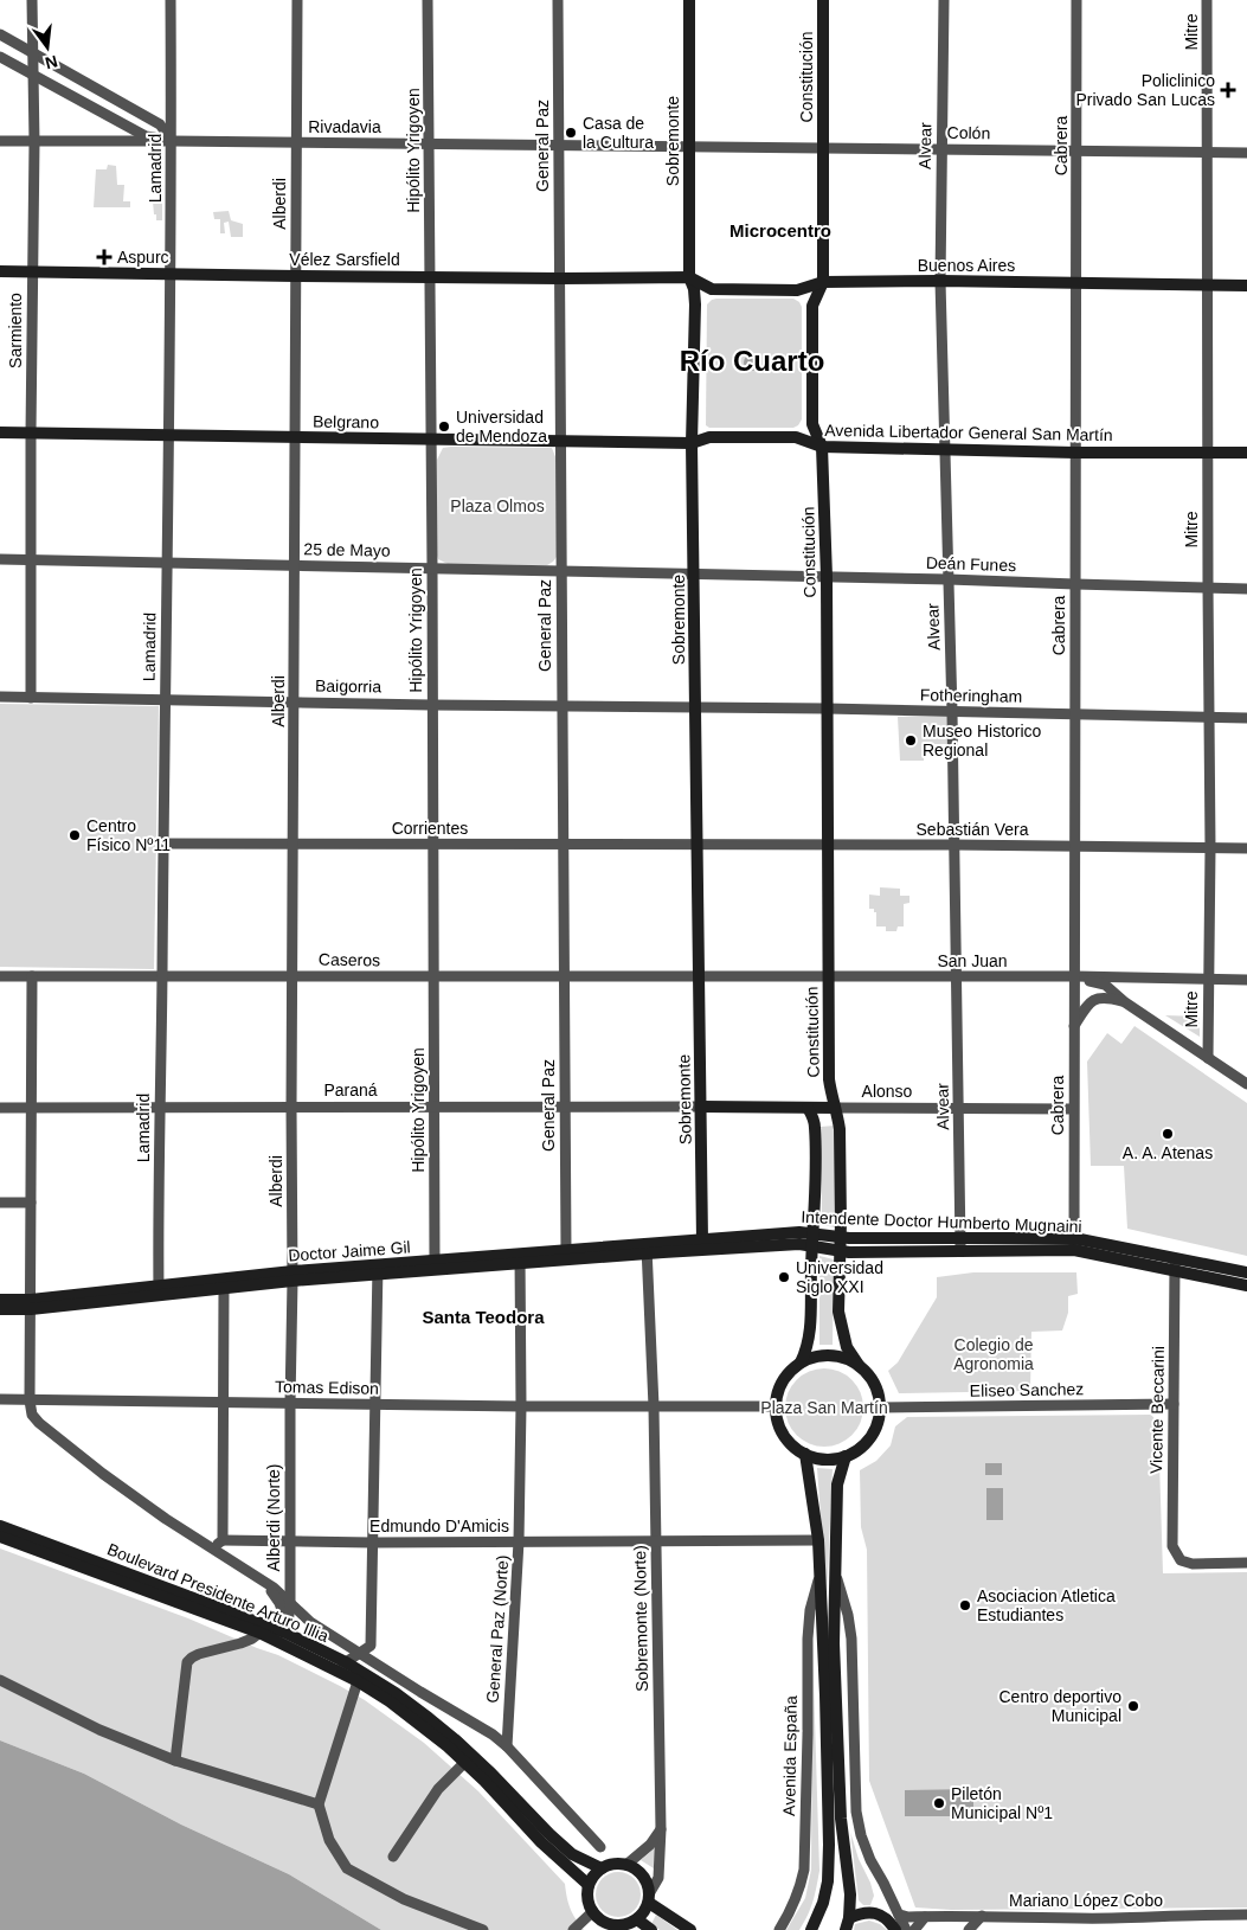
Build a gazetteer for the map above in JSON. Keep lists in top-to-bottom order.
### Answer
{
  "streets": {
    "main road": [
      "Constitución",
      "Sobremonte",
      "Vélez Sarsfield",
      "Buenos Aires",
      "Belgrano",
      "Avenida Libertador General San Martín",
      "Alonso",
      "Intendente Doctor Humberto Mugnaini",
      "Doctor Jaime Gil",
      "Boulevard Presidente Arturo Illia",
      "Avenida España"
    ],
    "street": [
      "Mitre",
      "Rivadavia",
      "Colón",
      "General Paz",
      "Alvear",
      "Cabrera",
      "Hipólito Yrigoyen",
      "Lamadrid",
      "Alberdi",
      "Sarmiento",
      "25 de Mayo",
      "Deán Funes",
      "Baigorria",
      "Fotheringham",
      "Corrientes",
      "Sebastián Vera",
      "Caseros",
      "San Juan",
      "Paraná",
      "Tomas Edison",
      "Eliseo Sanchez",
      "Vicente Beccarini",
      "Alberdi (Norte)",
      "Edmundo D'Amicis",
      "Sobremonte (Norte)",
      "General Paz (Norte)",
      "Mariano López Cobo"
    ]
  },
  "crossings": [
    ["Mitre", "Colón"],
    ["Mitre", "Buenos Aires"],
    ["Mitre", "Avenida Libertador General San Martín"],
    ["Mitre", "Deán Funes"],
    ["Mitre", "Fotheringham"],
    ["Mitre", "Sebastián Vera"],
    ["Mitre", "San Juan"],
    ["Constitución", "Colón"],
    ["Constitución", "Buenos Aires"],
    ["Constitución", "Avenida Libertador General San Martín"],
    ["Constitución", "Deán Funes"],
    ["Constitución", "Fotheringham"],
    ["Constitución", "Sebastián Vera"],
    ["Constitución", "San Juan"],
    ["Constitución", "Alonso"],
    ["Rivadavia", "Colón"],
    ["Rivadavia", "Sobremonte"],
    ["Rivadavia", "General Paz"],
    ["Rivadavia", "Hipólito Yrigoyen"],
    ["Rivadavia", "Lamadrid"],
    ["Rivadavia", "Alberdi"],
    ["Rivadavia", "Sarmiento"],
    ["Colón", "Sobremonte"],
    ["Colón", "Alvear"],
    ["Colón", "Cabrera"],
    ["Sobremonte", "Vélez Sarsfield"],
    ["Sobremonte", "Buenos Aires"],
    ["Sobremonte", "Belgrano"],
    ["Sobremonte", "Avenida Libertador General San Martín"],
    ["Sobremonte", "25 de Mayo"],
    ["Sobremonte", "Deán Funes"],
    ["Sobremonte", "Baigorria"],
    ["Sobremonte", "Fotheringham"],
    ["Sobremonte", "Corrientes"],
    ["Sobremonte", "Sebastián Vera"],
    ["Sobremonte", "Caseros"],
    ["Sobremonte", "San Juan"],
    ["Sobremonte", "Paraná"],
    ["Sobremonte", "Alonso"],
    ["Sobremonte", "Intendente Doctor Humberto Mugnaini"],
    ["Sobremonte", "Doctor Jaime Gil"],
    ["General Paz", "Vélez Sarsfield"],
    ["General Paz", "Belgrano"],
    ["General Paz", "25 de Mayo"],
    ["General Paz", "Baigorria"],
    ["General Paz", "Corrientes"],
    ["General Paz", "Caseros"],
    ["General Paz", "Paraná"],
    ["General Paz", "Doctor Jaime Gil"],
    ["Alvear", "Buenos Aires"],
    ["Alvear", "Avenida Libertador General San Martín"],
    ["Alvear", "Deán Funes"],
    ["Alvear", "Fotheringham"],
    ["Alvear", "Sebastián Vera"],
    ["Alvear", "San Juan"],
    ["Alvear", "Alonso"],
    ["Alvear", "Intendente Doctor Humberto Mugnaini"],
    ["Cabrera", "Buenos Aires"],
    ["Cabrera", "Avenida Libertador General San Martín"],
    ["Cabrera", "Deán Funes"],
    ["Cabrera", "Fotheringham"],
    ["Cabrera", "Sebastián Vera"],
    ["Cabrera", "San Juan"],
    ["Cabrera", "Alonso"],
    ["Cabrera", "Intendente Doctor Humberto Mugnaini"],
    ["Hipólito Yrigoyen", "Vélez Sarsfield"],
    ["Hipólito Yrigoyen", "Belgrano"],
    ["Hipólito Yrigoyen", "25 de Mayo"],
    ["Hipólito Yrigoyen", "Baigorria"],
    ["Hipólito Yrigoyen", "Corrientes"],
    ["Hipólito Yrigoyen", "Caseros"],
    ["Hipólito Yrigoyen", "Paraná"],
    ["Hipólito Yrigoyen", "Doctor Jaime Gil"],
    ["Lamadrid", "Vélez Sarsfield"],
    ["Lamadrid", "Belgrano"],
    ["Lamadrid", "25 de Mayo"],
    ["Lamadrid", "Baigorria"],
    ["Lamadrid", "Corrientes"],
    ["Lamadrid", "Caseros"],
    ["Lamadrid", "Paraná"],
    ["Lamadrid", "Doctor Jaime Gil"],
    ["Alberdi", "Vélez Sarsfield"],
    ["Alberdi", "Belgrano"],
    ["Alberdi", "25 de Mayo"],
    ["Alberdi", "Baigorria"],
    ["Alberdi", "Corrientes"],
    ["Alberdi", "Caseros"],
    ["Alberdi", "Paraná"],
    ["Alberdi", "Doctor Jaime Gil"],
    ["Alberdi", "Tomas Edison"],
    ["Alberdi", "Alberdi (Norte)"],
    ["Vélez Sarsfield", "Buenos Aires"],
    ["Vélez Sarsfield", "Sarmiento"],
    ["Sarmiento", "Belgrano"],
    ["Sarmiento", "25 de Mayo"],
    ["Sarmiento", "Baigorria"],
    ["Belgrano", "Avenida Libertador General San Martín"],
    ["25 de Mayo", "Deán Funes"],
    ["Baigorria", "Fotheringham"],
    ["Corrientes", "Sebastián Vera"],
    ["Caseros", "San Juan"],
    ["Paraná", "Alonso"],
    ["Intendente Doctor Humberto Mugnaini", "Doctor Jaime Gil"],
    ["Intendente Doctor Humberto Mugnaini", "Vicente Beccarini"],
    ["Tomas Edison", "Eliseo Sanchez"],
    ["Tomas Edison", "Alberdi (Norte)"],
    ["Tomas Edison", "Sobremonte (Norte)"],
    ["Tomas Edison", "General Paz (Norte)"],
    ["Tomas Edison", "Avenida España"],
    ["Eliseo Sanchez", "Vicente Beccarini"],
    ["Eliseo Sanchez", "Avenida España"],
    ["Alberdi (Norte)", "Edmundo D'Amicis"],
    ["Alberdi (Norte)", "Boulevard Presidente Arturo Illia"],
    ["Edmundo D'Amicis", "Sobremonte (Norte)"],
    ["Edmundo D'Amicis", "General Paz (Norte)"],
    ["Edmundo D'Amicis", "Avenida España"],
    ["Boulevard Presidente Arturo Illia", "Sobremonte (Norte)"]
  ],
  "districts": ["Microcentro", "Río Cuarto", "Santa Teodora"],
  "parks": ["Plaza Olmos", "Colegio de Agronomia", "Plaza San Martín"],
  "places": {
    "health": ["Policlinico Privado San Lucas", "Aspurc"],
    "other": [
      "Casa de la Cultura",
      "Universidad de Mendoza",
      "Museo Historico Regional",
      "Centro Físico Nº11",
      "A. A. Atenas",
      "Universidad Siglo XXI",
      "Asociacion Atletica Estudiantes",
      "Centro deportivo Municipal",
      "Piletón Municipal Nº1"
    ]
  },
  "north": "bottom"
}
